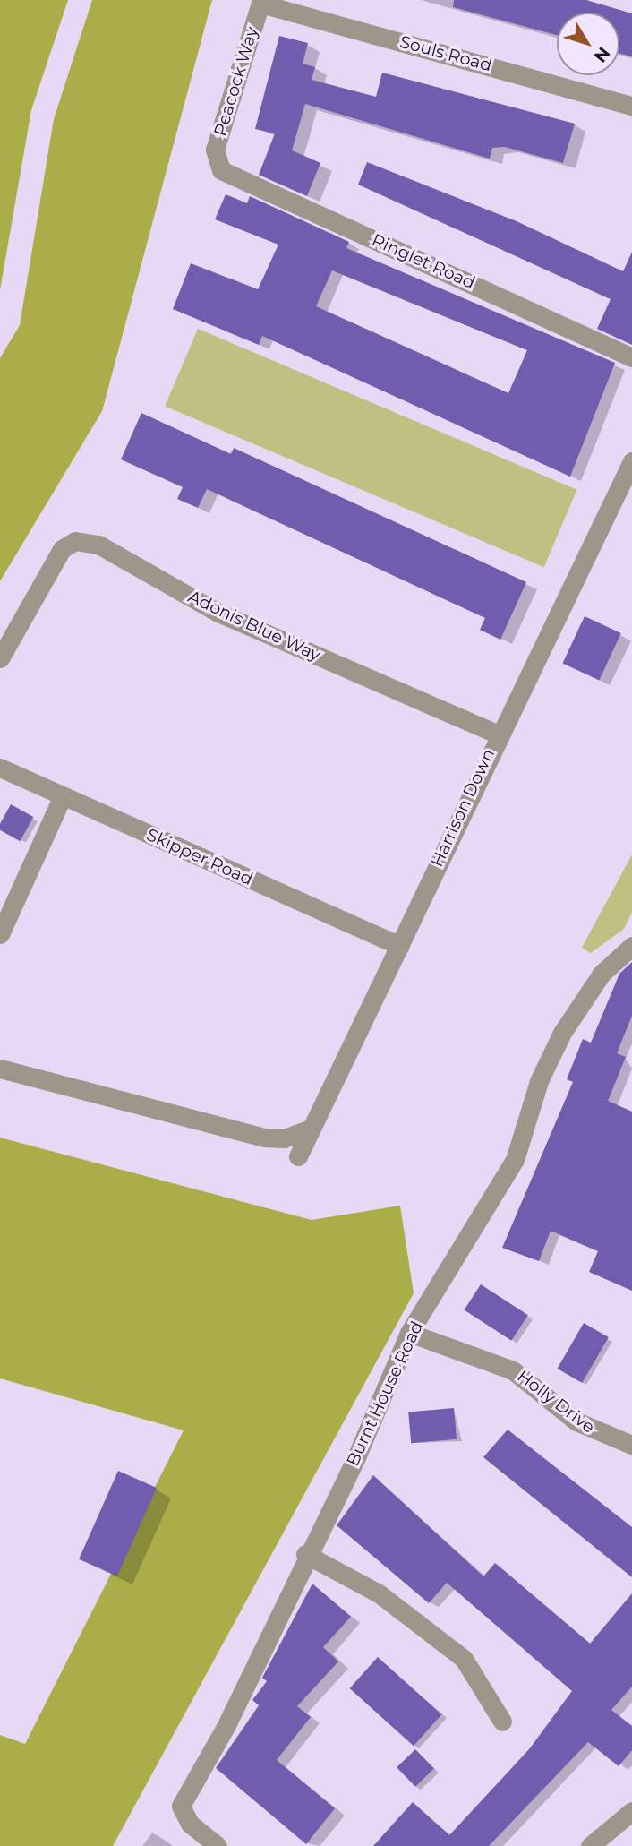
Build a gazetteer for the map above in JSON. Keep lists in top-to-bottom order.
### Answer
{
  "streets": {
    "street": [
      "Souls Road",
      "Peacock Way",
      "Ringlet Road",
      "Adonis Blue Way",
      "Harrison Down",
      "Skipper Road",
      "Burnt House Road",
      "Holly Drive"
    ]
  },
  "crossings": [
    ["Souls Road", "Peacock Way"],
    ["Peacock Way", "Ringlet Road"],
    ["Adonis Blue Way", "Harrison Down"],
    ["Harrison Down", "Skipper Road"],
    ["Burnt House Road", "Holly Drive"]
  ],
  "north": "bottom right"
}
